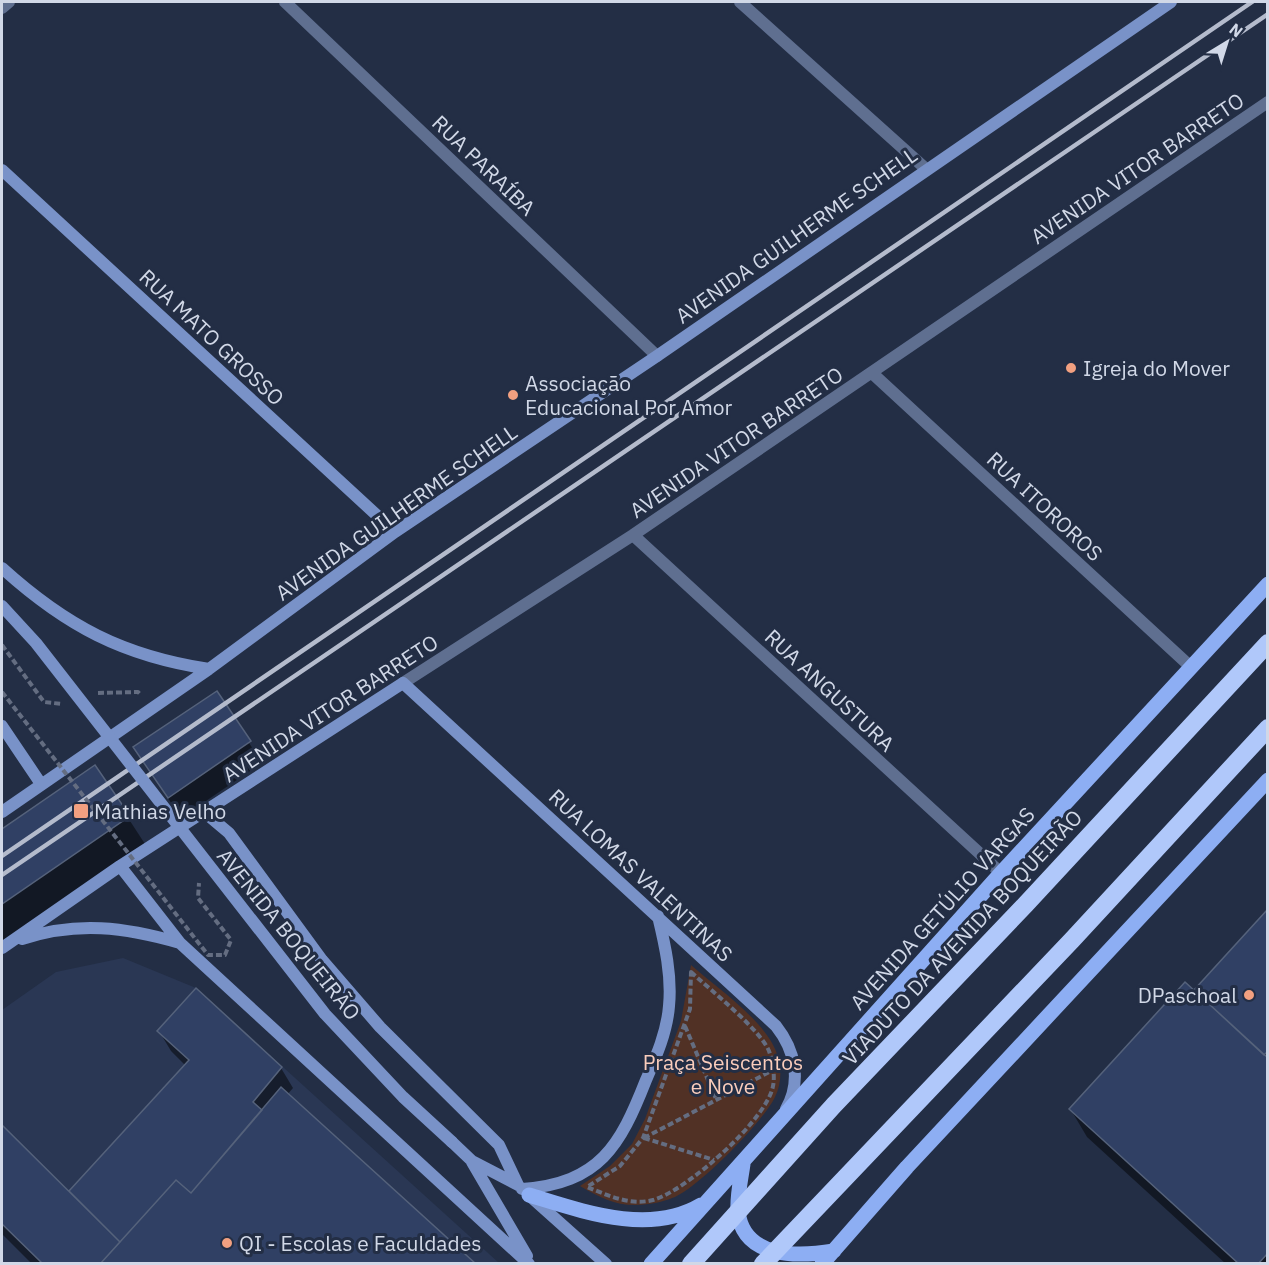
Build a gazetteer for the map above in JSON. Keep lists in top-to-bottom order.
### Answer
{
  "streets": {
    "highway": ["VIADUTO DA AVENIDA BOQUEIRÃO"],
    "main road": [
      "AVENIDA VITOR BARRETO",
      "AVENIDA GUILHERME SCHELL",
      "RUA MATO GROSSO",
      "RUA LOMAS VALENTINAS",
      "AVENIDA GETÚLIO VARGAS",
      "AVENIDA BOQUEIRÃO"
    ],
    "street": ["RUA PARAÍBA", "RUA ITOROROS", "RUA ANGUSTURA"]
  },
  "crossings": [
    ["RUA PARAÍBA", "AVENIDA GUILHERME SCHELL"],
    ["AVENIDA VITOR BARRETO", "RUA ITOROROS"],
    ["AVENIDA VITOR BARRETO", "RUA ANGUSTURA"],
    ["AVENIDA VITOR BARRETO", "RUA LOMAS VALENTINAS"],
    ["AVENIDA GUILHERME SCHELL", "RUA MATO GROSSO"],
    ["RUA ITOROROS", "AVENIDA GETÚLIO VARGAS"],
    ["RUA ANGUSTURA", "AVENIDA GETÚLIO VARGAS"],
    ["RUA LOMAS VALENTINAS", "AVENIDA GETÚLIO VARGAS"]
  ],
  "parks": ["Praça Seiscentos e Nove"],
  "places": {
    "other": [
      "Igreja do Mover",
      "Associação Educacional Por Amor",
      "DPaschoal",
      "QI - Escolas e Faculdades"
    ],
    "transit": ["Mathias Velho"]
  },
  "north": "top right"
}
